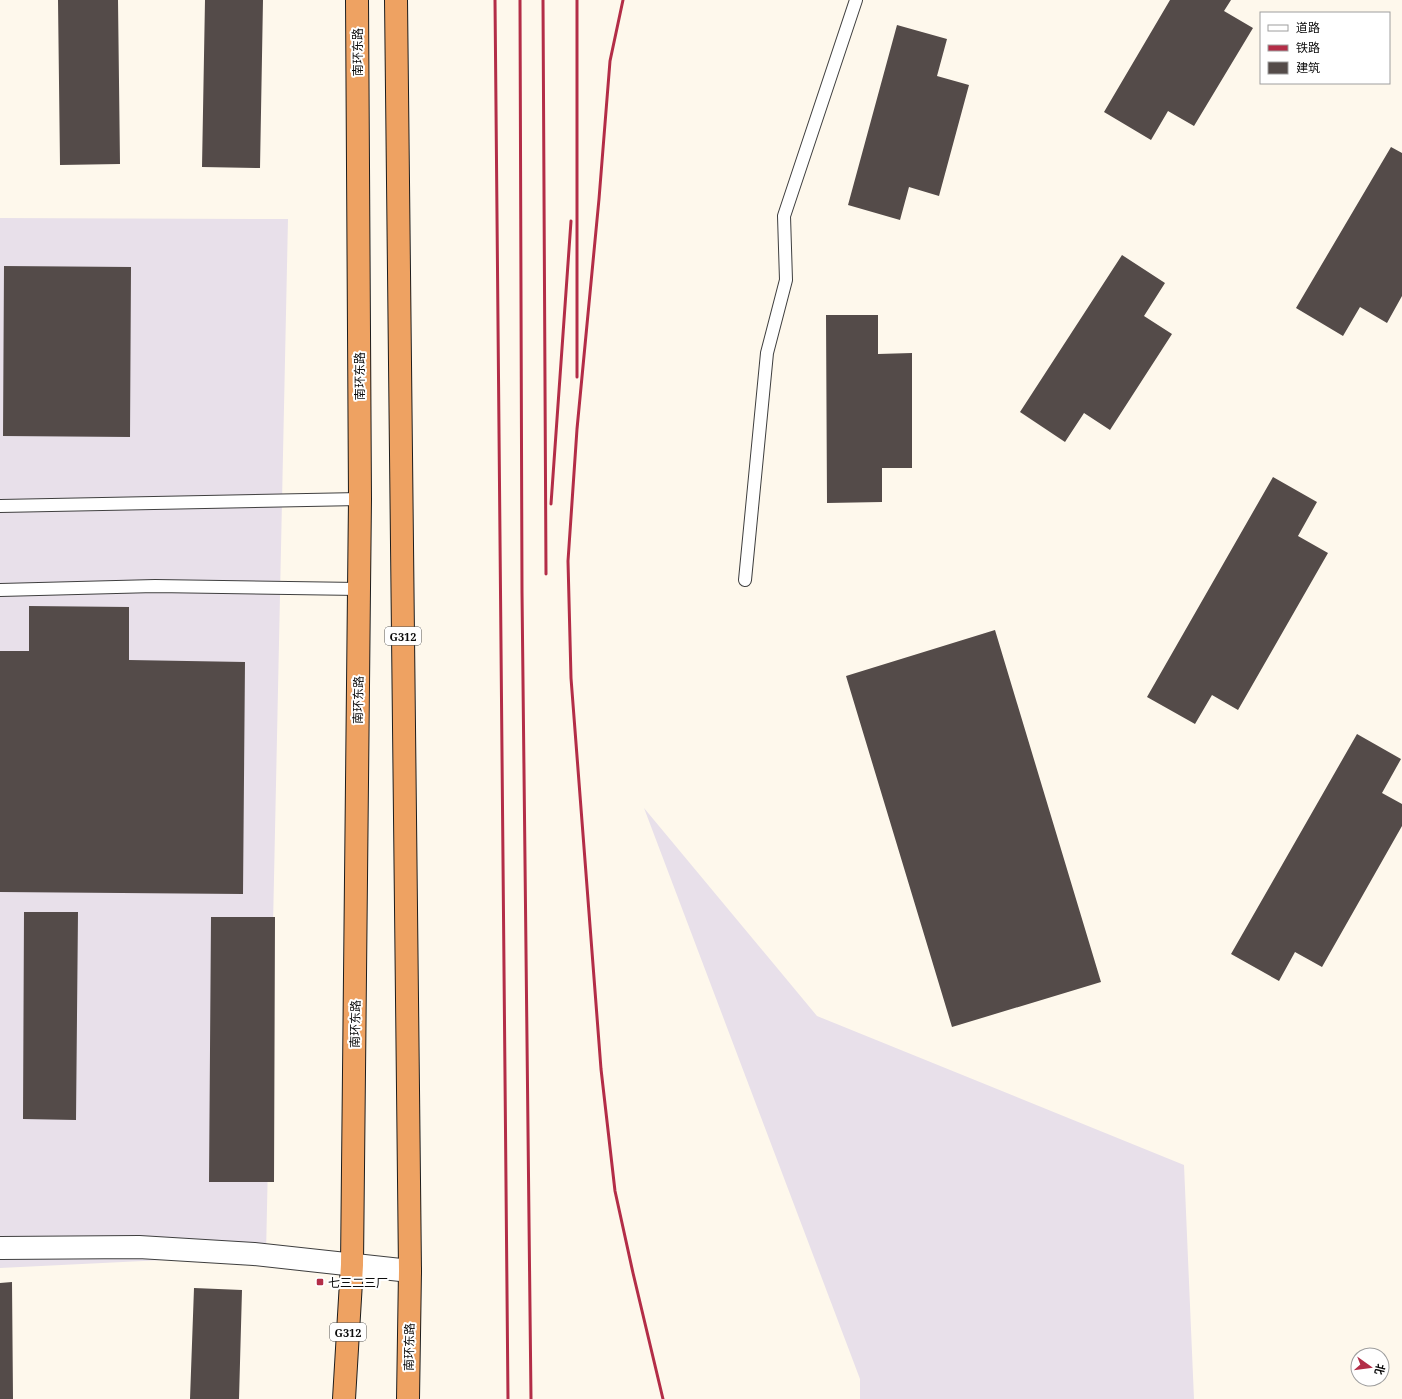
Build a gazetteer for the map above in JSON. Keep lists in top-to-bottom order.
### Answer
{
  "streets": {
    "highway": ["南环东路", "G312"]
  },
  "places": {
    "transit": ["七三二三厂"]
  },
  "legend": ["道路", "铁路", "建筑"],
  "north": "right"
}
